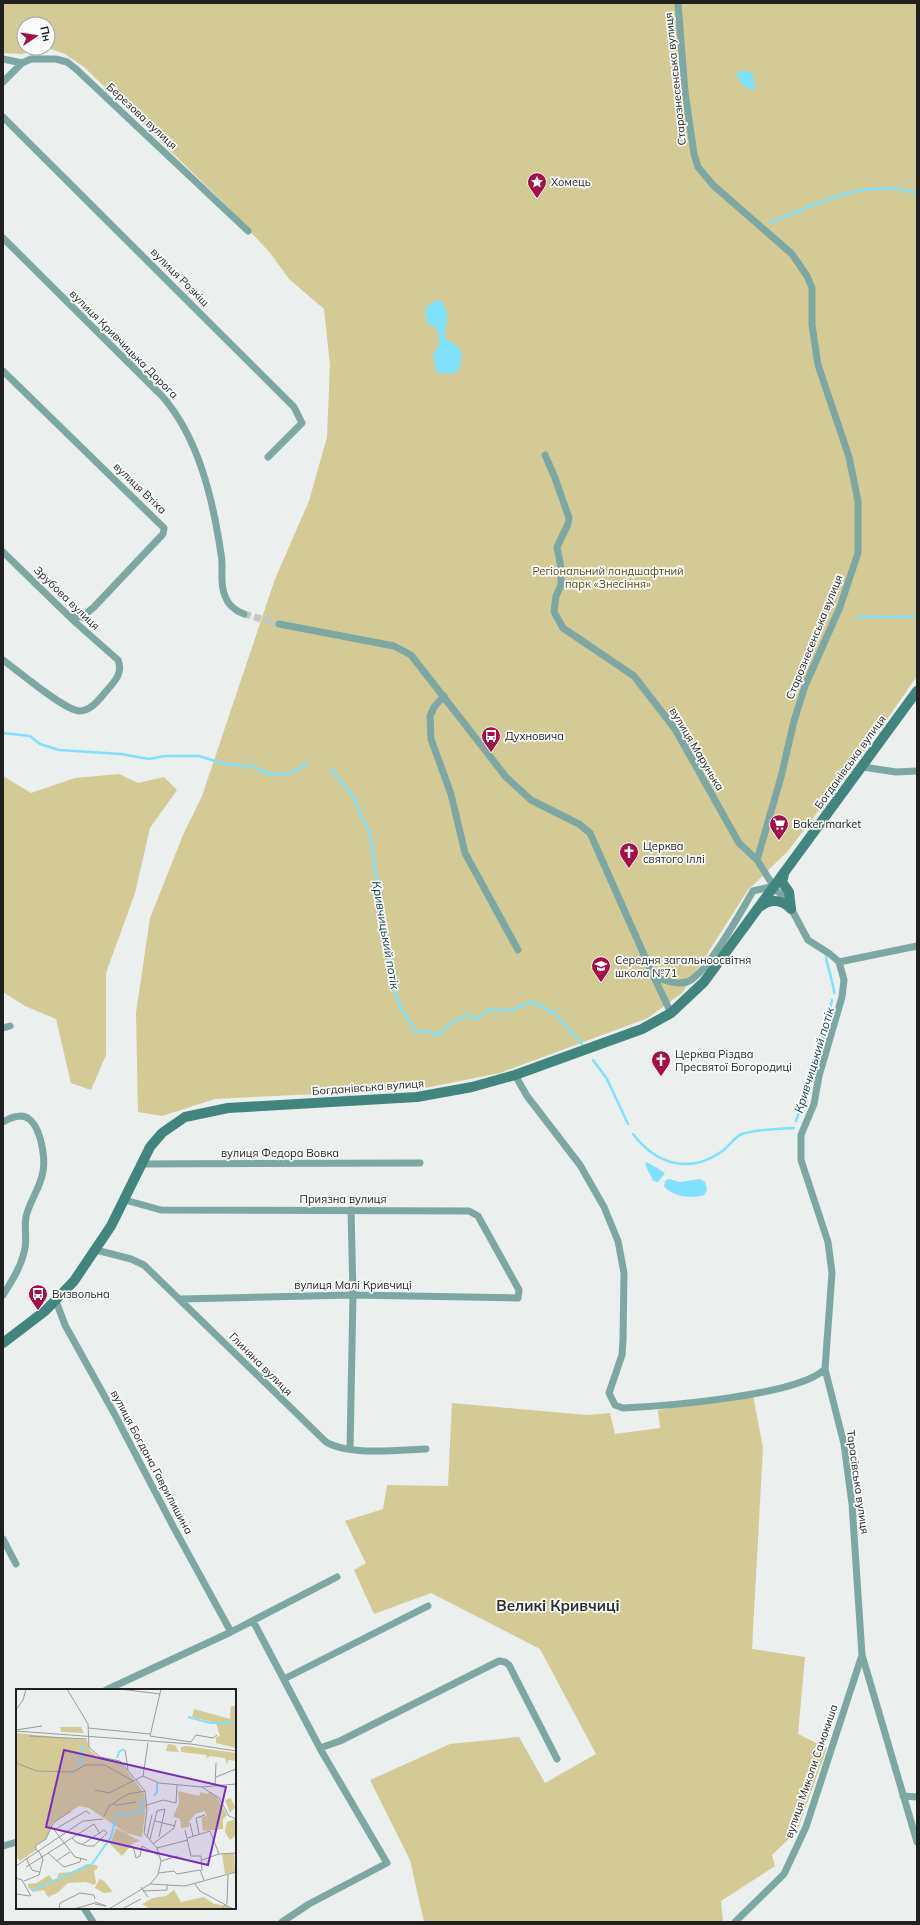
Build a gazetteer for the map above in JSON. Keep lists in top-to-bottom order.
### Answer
{
  "streets": {
    "main road": ["Богданівська вулиця"],
    "street": [
      "Старознесенська вулиця",
      "Березова вулиця",
      "вулиця Розкіш",
      "вулиця Кривчицька Дорога",
      "вулиця Втіха",
      "Зрубова вулиця",
      "вулиця Марунька",
      "вулиця Федора Вовка",
      "Приязна вулиця",
      "вулиця Малі Кривчиці",
      "Глиняна вулиця",
      "вулиця Богдана Гаврилишина",
      "Тарасівська вулиця",
      "вулиця Миколи Самокиша"
    ]
  },
  "crossings": [
    ["Старознесенська вулиця", "вулиця Марунька"],
    ["вулиця Втіха", "Зрубова вулиця"],
    ["Богданівська вулиця", "вулиця Федора Вовка"],
    ["Богданівська вулиця", "Приязна вулиця"],
    ["Богданівська вулиця", "Глиняна вулиця"],
    ["Богданівська вулиця", "вулиця Богдана Гаврилишина"],
    ["Приязна вулиця", "вулиця Малі Кривчиці"],
    ["вулиця Малі Кривчиці", "Глиняна вулиця"],
    ["Тарасівська вулиця", "вулиця Миколи Самокиша"]
  ],
  "districts": ["Великі Кривчиці"],
  "water": ["Кривчицький потік"],
  "parks": ["Регіональний ландшафтний парк «Знесіння»"],
  "places": {
    "place": ["Хомець"],
    "bus stop": ["Духновича", "Визвольна"],
    "supermarket": ["Baker market"],
    "church": ["Церква святого Іллі", "Церква Різдва Пресвятої Богородиці"],
    "school or university": ["Середня загальноосвітня школа №71"]
  },
  "north": "right"
}
